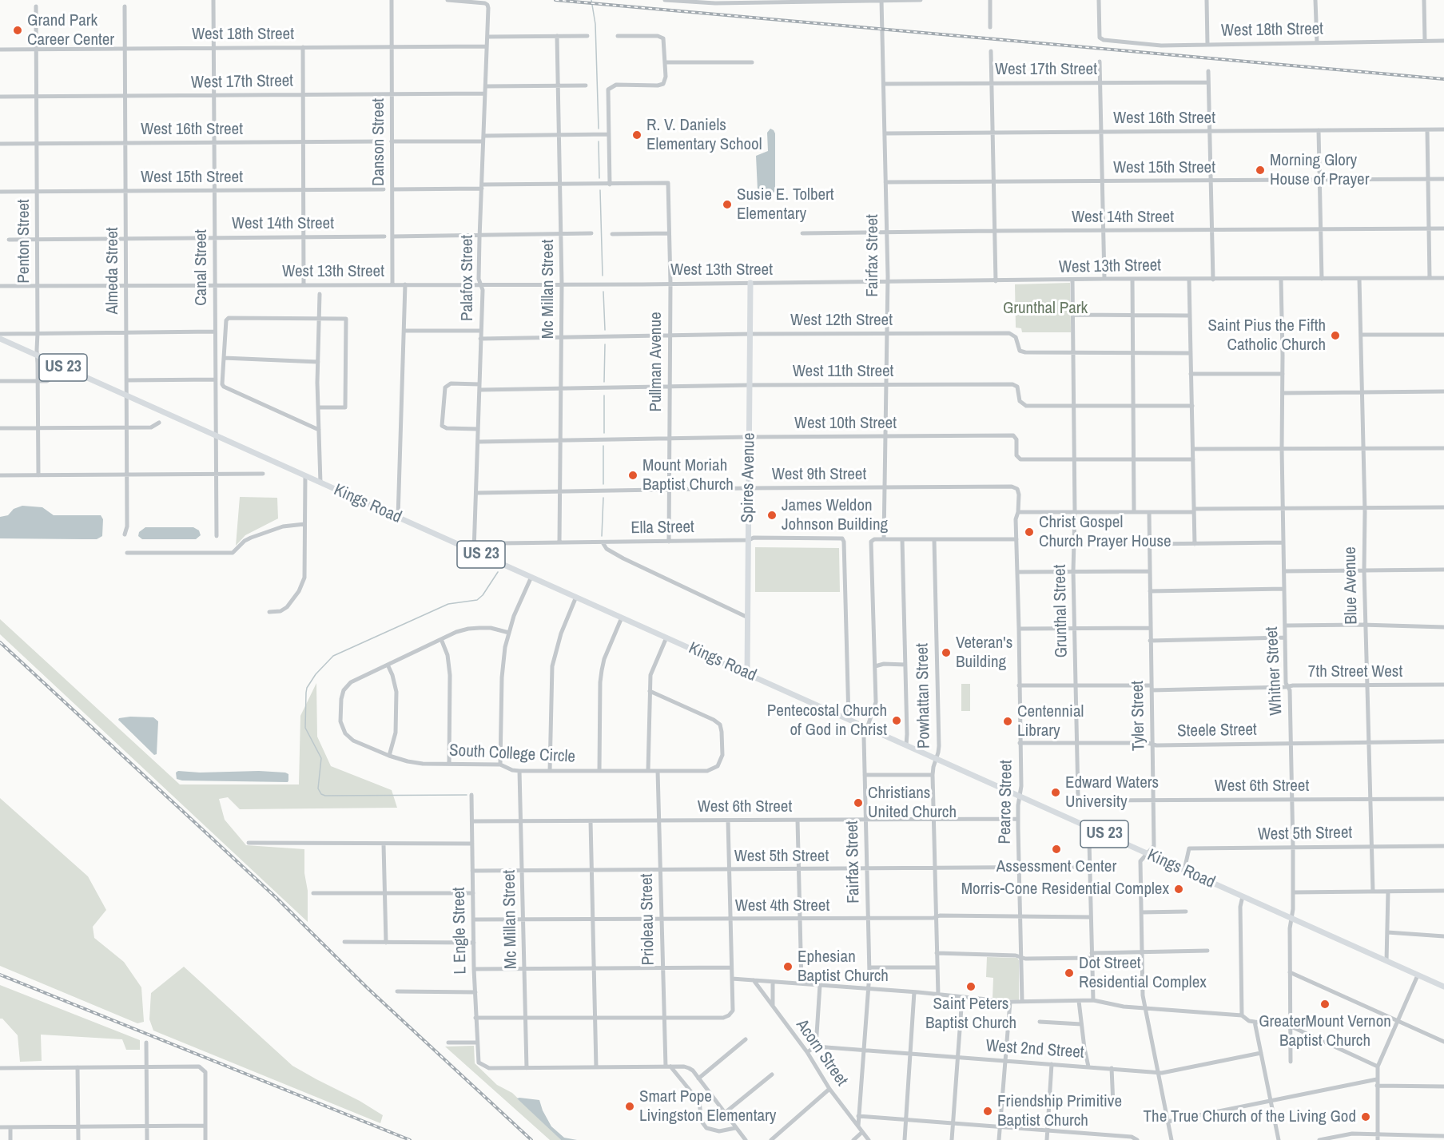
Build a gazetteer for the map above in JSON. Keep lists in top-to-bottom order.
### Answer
{
  "streets": {
    "main road": ["US 23", "Spires Avenue", "Kings Road"],
    "street": [
      "West 18th Street",
      "West 17th Street",
      "West 16th Street",
      "Danson Street",
      "West 15th Street",
      "West 14th Street",
      "Penton Street",
      "Fairfax Street",
      "West 13th Street",
      "Canal Street",
      "Almeda Street",
      "Palafox Street",
      "Mc Millan Street",
      "West 12th Street",
      "Pullman Avenue",
      "West 11th Street",
      "West 10th Street",
      "West 9th Street",
      "Ella Street",
      "Blue Avenue",
      "Grunthal Street",
      "Whitner Street",
      "7th Street West",
      "Powhattan Street",
      "Tyler Street",
      "Steele Street",
      "South College Circle",
      "West 6th Street",
      "Pearce Street",
      "West 5th Street",
      "West 4th Street",
      "Prioleau Street",
      "L Engle Street",
      "West 2nd Street",
      "Acorn Street"
    ]
  },
  "crossings": [
    ["West 18th Street", "Danson Street"],
    ["West 18th Street", "Penton Street"],
    ["West 18th Street", "Canal Street"],
    ["West 18th Street", "Almeda Street"],
    ["West 18th Street", "Palafox Street"],
    ["West 17th Street", "Danson Street"],
    ["West 17th Street", "Penton Street"],
    ["West 17th Street", "Fairfax Street"],
    ["West 17th Street", "Canal Street"],
    ["West 17th Street", "Almeda Street"],
    ["West 17th Street", "Palafox Street"],
    ["West 16th Street", "Penton Street"],
    ["West 16th Street", "Fairfax Street"],
    ["West 16th Street", "Canal Street"],
    ["West 16th Street", "Almeda Street"],
    ["Danson Street", "West 13th Street"],
    ["West 15th Street", "Penton Street"],
    ["West 15th Street", "Fairfax Street"],
    ["West 15th Street", "Canal Street"],
    ["West 15th Street", "Almeda Street"],
    ["West 14th Street", "Penton Street"],
    ["West 14th Street", "Fairfax Street"],
    ["West 14th Street", "Canal Street"],
    ["West 14th Street", "Almeda Street"],
    ["Penton Street", "West 13th Street"],
    ["Penton Street", "Kings Road"],
    ["Fairfax Street", "West 13th Street"],
    ["Fairfax Street", "West 12th Street"],
    ["Fairfax Street", "West 11th Street"],
    ["Fairfax Street", "West 10th Street"],
    ["Fairfax Street", "West 9th Street"],
    ["Fairfax Street", "Kings Road"],
    ["Fairfax Street", "West 6th Street"],
    ["Fairfax Street", "West 5th Street"],
    ["Fairfax Street", "West 4th Street"],
    ["Fairfax Street", "West 2nd Street"],
    ["Fairfax Street", "Acorn Street"],
    ["West 13th Street", "Canal Street"],
    ["West 13th Street", "Almeda Street"],
    ["West 13th Street", "Palafox Street"],
    ["West 13th Street", "Mc Millan Street"],
    ["West 13th Street", "Pullman Avenue"],
    ["West 13th Street", "Spires Avenue"],
    ["West 13th Street", "Blue Avenue"],
    ["West 13th Street", "Grunthal Street"],
    ["West 13th Street", "Whitner Street"],
    ["Canal Street", "Kings Road"],
    ["Almeda Street", "Kings Road"],
    ["Palafox Street", "West 12th Street"],
    ["Palafox Street", "West 11th Street"],
    ["Palafox Street", "West 10th Street"],
    ["Palafox Street", "West 9th Street"],
    ["Palafox Street", "Kings Road"],
    ["Mc Millan Street", "West 12th Street"],
    ["Mc Millan Street", "West 11th Street"],
    ["Mc Millan Street", "West 10th Street"],
    ["Mc Millan Street", "West 9th Street"],
    ["Mc Millan Street", "Ella Street"],
    ["Mc Millan Street", "South College Circle"],
    ["Mc Millan Street", "West 6th Street"],
    ["Mc Millan Street", "West 5th Street"],
    ["Mc Millan Street", "West 4th Street"],
    ["Mc Millan Street", "L Engle Street"],
    ["West 12th Street", "Pullman Avenue"],
    ["West 12th Street", "Spires Avenue"],
    ["West 12th Street", "Grunthal Street"],
    ["Pullman Avenue", "West 11th Street"],
    ["Pullman Avenue", "West 10th Street"],
    ["Pullman Avenue", "West 9th Street"],
    ["Pullman Avenue", "Ella Street"],
    ["West 11th Street", "Spires Avenue"],
    ["West 11th Street", "Grunthal Street"],
    ["West 10th Street", "Spires Avenue"],
    ["West 10th Street", "Grunthal Street"],
    ["West 9th Street", "Spires Avenue"],
    ["West 9th Street", "Pearce Street"],
    ["Spires Avenue", "Kings Road"],
    ["Spires Avenue", "Ella Street"],
    ["Kings Road", "Ella Street"],
    ["Kings Road", "Whitner Street"],
    ["Kings Road", "Powhattan Street"],
    ["Kings Road", "Tyler Street"],
    ["Kings Road", "Pearce Street"],
    ["Kings Road", "West 5th Street"],
    ["Blue Avenue", "7th Street West"],
    ["Blue Avenue", "Steele Street"],
    ["Blue Avenue", "West 6th Street"],
    ["Blue Avenue", "West 5th Street"],
    ["Grunthal Street", "7th Street West"],
    ["Grunthal Street", "Steele Street"],
    ["Grunthal Street", "West 6th Street"],
    ["Whitner Street", "7th Street West"],
    ["Whitner Street", "Steele Street"],
    ["Whitner Street", "West 6th Street"],
    ["Whitner Street", "West 5th Street"],
    ["7th Street West", "Tyler Street"],
    ["7th Street West", "Pearce Street"],
    ["Powhattan Street", "West 6th Street"],
    ["Powhattan Street", "West 5th Street"],
    ["Powhattan Street", "West 4th Street"],
    ["Tyler Street", "Steele Street"],
    ["Tyler Street", "West 6th Street"],
    ["Tyler Street", "West 2nd Street"],
    ["Steele Street", "Pearce Street"],
    ["South College Circle", "Prioleau Street"],
    ["West 6th Street", "Pearce Street"],
    ["West 6th Street", "Prioleau Street"],
    ["West 6th Street", "L Engle Street"],
    ["Pearce Street", "West 5th Street"],
    ["Pearce Street", "West 4th Street"],
    ["West 5th Street", "Prioleau Street"],
    ["West 5th Street", "L Engle Street"],
    ["West 4th Street", "Prioleau Street"],
    ["West 4th Street", "L Engle Street"]
  ],
  "parks": ["Grunthal Park"],
  "places": [
    "Grand Park Career Center",
    "R. V. Daniels Elementary School",
    "Morning Glory House of Prayer",
    "Susie E. Tolbert Elementary",
    "Saint Pius the Fifth Catholic Church",
    "Mount Moriah Baptist Church",
    "James Weldon Johnson Building",
    "Christ Gospel Church Prayer House",
    "Veteran's Building",
    "Pentecostal Church of God in Christ",
    "Centennial Library",
    "Edward Waters University",
    "Christians United Church",
    "Assessment Center",
    "Morris-Cone Residential Complex",
    "Ephesian Baptist Church",
    "Dot Street Residential Complex",
    "Saint Peters Baptist Church",
    "GreaterMount Vernon Baptist Church",
    "Smart Pope Livingston Elementary",
    "Friendship Primitive Baptist Church",
    "The True Church of the Living God"
  ]
}
